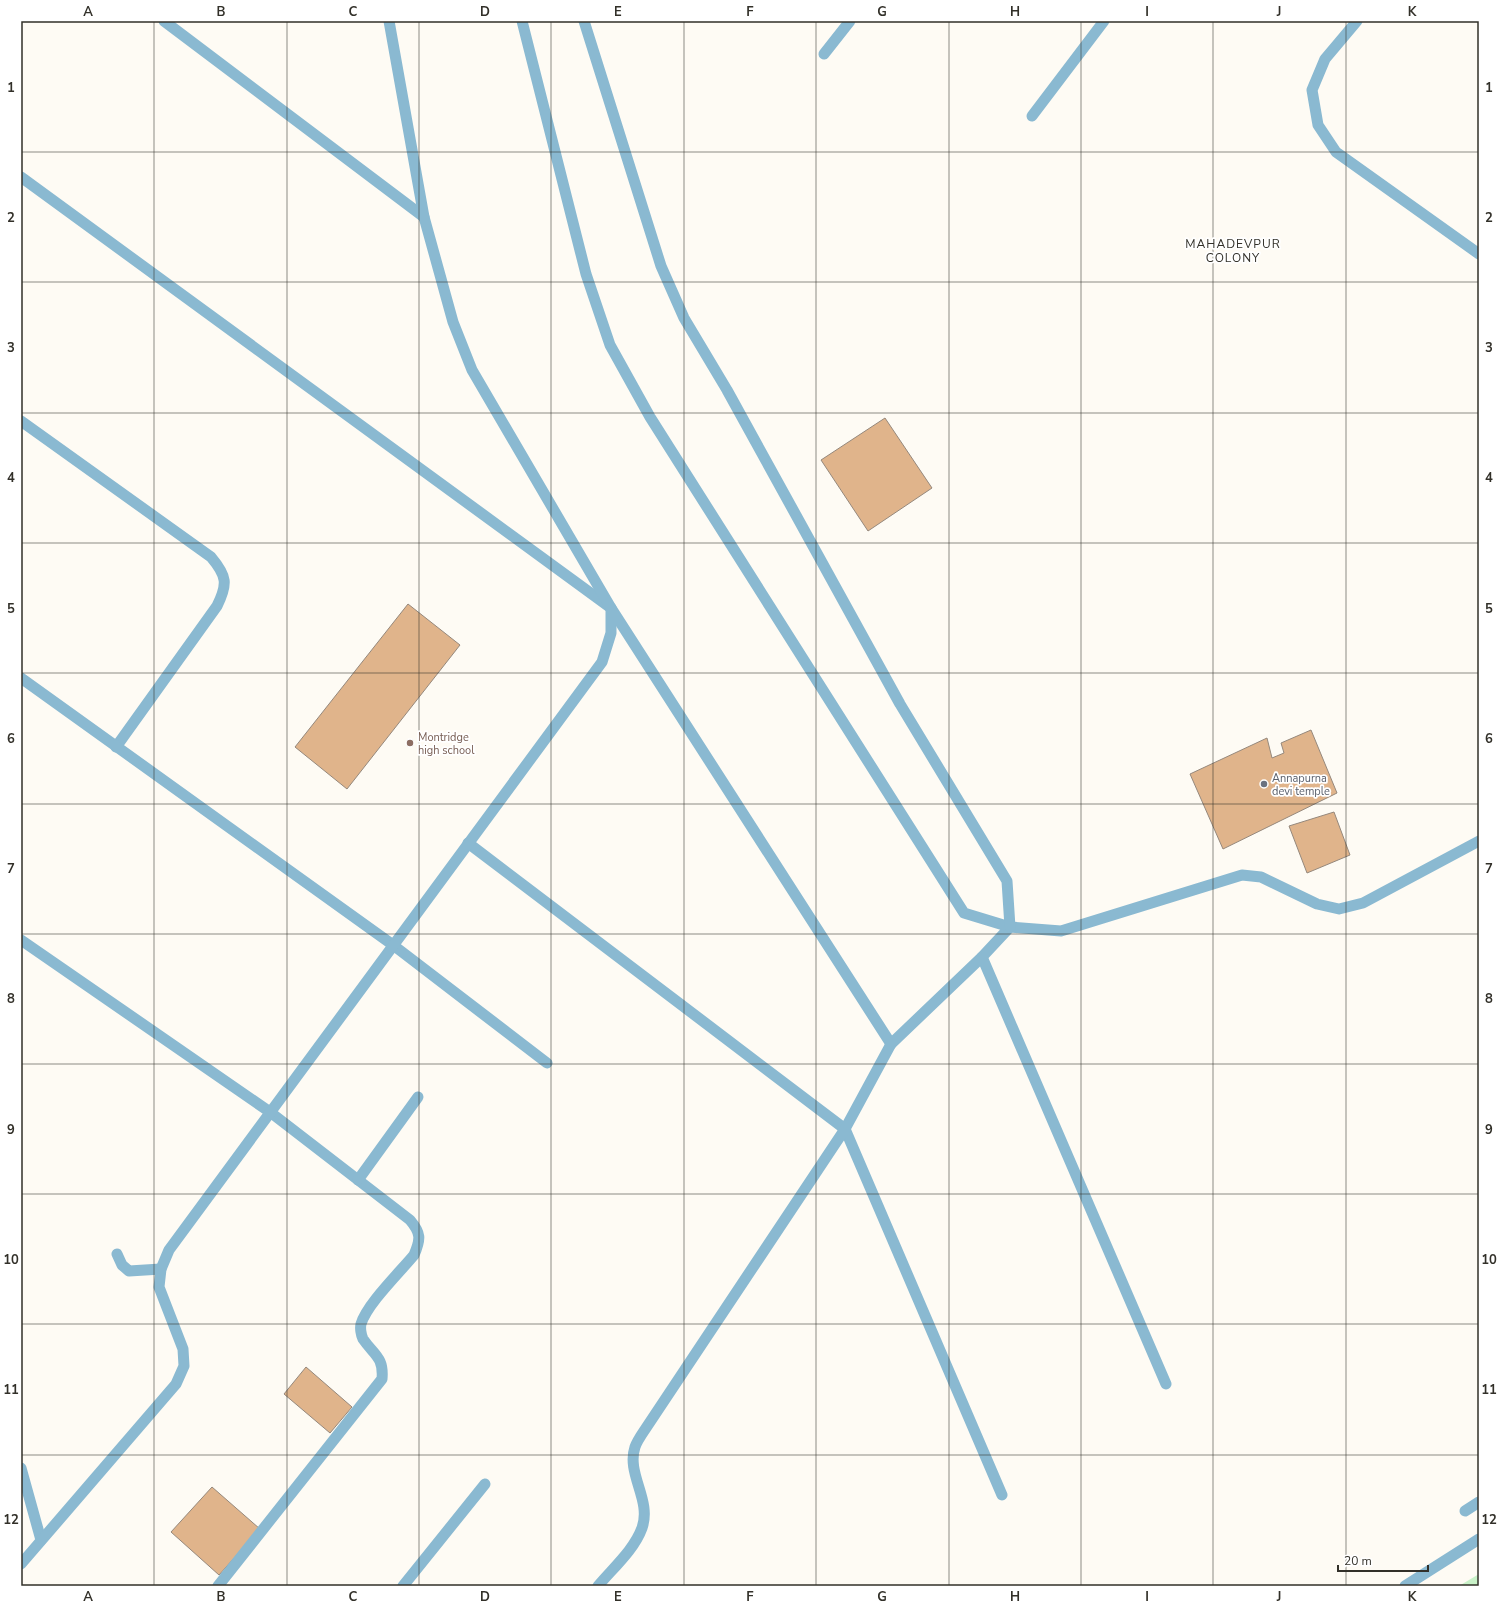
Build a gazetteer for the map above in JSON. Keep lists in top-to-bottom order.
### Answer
{
  "districts": ["MAHADEVPUR COLONY"],
  "places": ["Montridge high school", "Annapurna devi temple"],
  "scale_bar": "20 m",
  "grid": {
    "columns": [
      "A",
      "B",
      "C",
      "D",
      "E",
      "F",
      "G",
      "H",
      "I",
      "J",
      "K"
    ],
    "rows": [
      "1",
      "2",
      "3",
      "4",
      "5",
      "6",
      "7",
      "8",
      "9",
      "10",
      "11",
      "12"
    ]
  }
}
